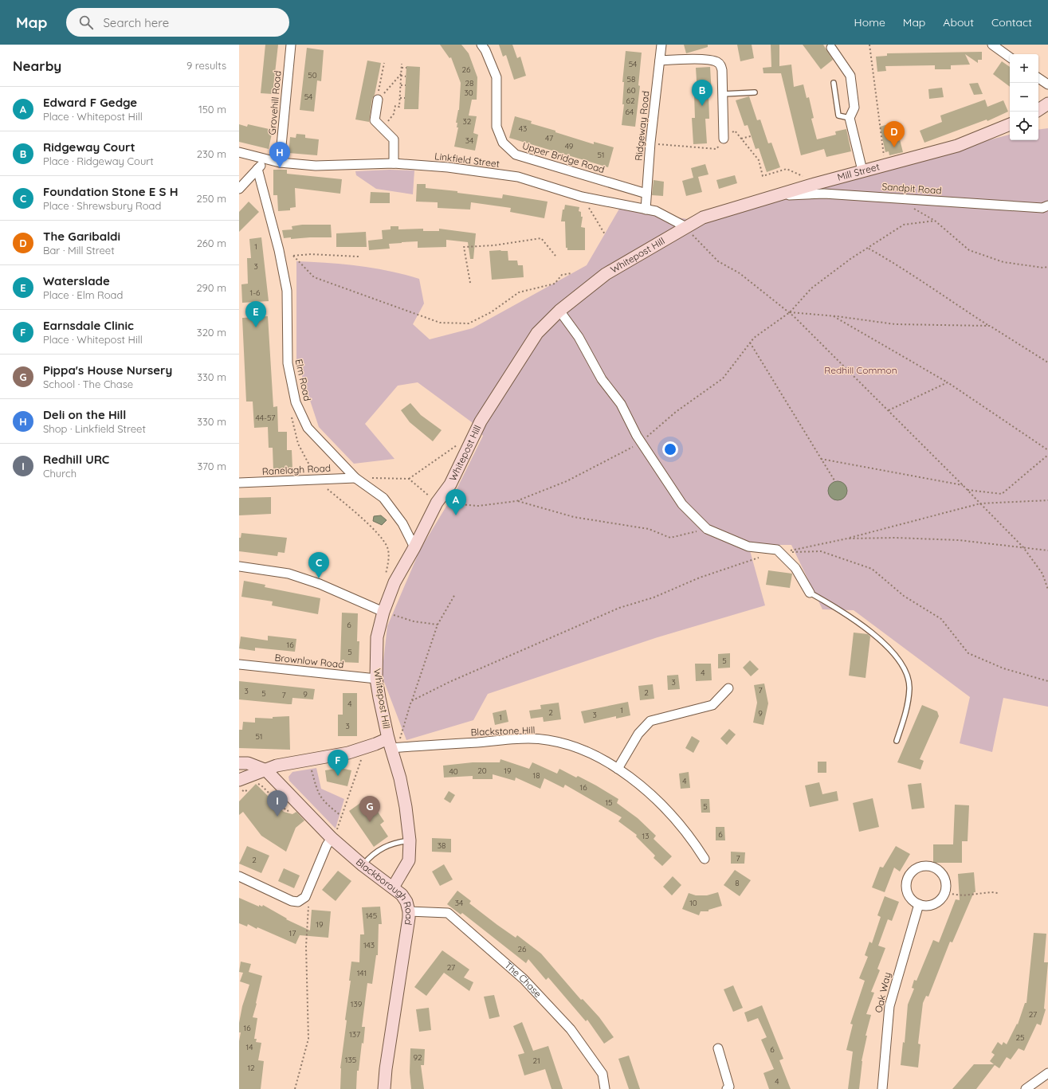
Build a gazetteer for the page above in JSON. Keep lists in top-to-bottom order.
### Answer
{
  "streets": {
    "street": [
      "Grovehill Road",
      "Ridgeway Road",
      "Upper Bridge Road",
      "Linkfield Street",
      "Mill Street",
      "Sandpit Road",
      "Whitepost Hill",
      "Elm Road",
      "Ranelagh Road",
      "Brownlow Road",
      "Blackstone Hill",
      "Blackborough Road",
      "The Chase",
      "Oak Way"
    ]
  },
  "crossings": [
    ["Grovehill Road", "Linkfield Street"],
    ["Ridgeway Road", "Upper Bridge Road"],
    ["Ridgeway Road", "Linkfield Street"],
    ["Linkfield Street", "Whitepost Hill"],
    ["Mill Street", "Sandpit Road"],
    ["Mill Street", "Whitepost Hill"],
    ["Whitepost Hill", "Elm Road"],
    ["Whitepost Hill", "Brownlow Road"],
    ["Whitepost Hill", "Blackstone Hill"],
    ["Whitepost Hill", "Blackborough Road"],
    ["Elm Road", "Ranelagh Road"],
    ["Blackborough Road", "The Chase"]
  ],
  "parks": ["Redhill Common"],
  "house_numbers": [
    "54",
    "26",
    "50",
    "58",
    "28",
    "60",
    "30",
    "54",
    "62",
    "64",
    "32",
    "43",
    "47",
    "34",
    "49",
    "51",
    "1",
    "3",
    "1-6",
    "44-57",
    "6",
    "16",
    "5",
    "5",
    "4",
    "3",
    "7",
    "3",
    "2",
    "5",
    "9",
    "7",
    "4",
    "1",
    "2",
    "9",
    "3",
    "1",
    "3",
    "51",
    "20",
    "19",
    "40",
    "18",
    "4",
    "16",
    "15",
    "5",
    "6",
    "13",
    "38",
    "7",
    "2",
    "8",
    "34",
    "10",
    "145",
    "19",
    "17",
    "143",
    "26",
    "27",
    "141",
    "139",
    "27",
    "16",
    "137",
    "25",
    "14",
    "6",
    "92",
    "135",
    "21",
    "12",
    "4"
  ],
  "page": {
    "header": "Map",
    "search": "Search here",
    "nav": [
      "Home",
      "Map",
      "About",
      "Contact"
    ],
    "heading": ["Nearby", "9 results"],
    "map_buttons": ["+", "−"],
    "pins": [
      "B",
      "D",
      "H",
      "E",
      "A",
      "C",
      "F",
      "I",
      "G"
    ],
    "list": [
      {
        "mark": "A",
        "name": "Edward F Gedge",
        "note": "Place · Whitepost Hill",
        "value": "150 m"
      },
      {
        "mark": "B",
        "name": "Ridgeway Court",
        "note": "Place · Ridgeway Court",
        "value": "230 m"
      },
      {
        "mark": "C",
        "name": "Foundation Stone E S H",
        "note": "Place · Shrewsbury Road",
        "value": "250 m"
      },
      {
        "mark": "D",
        "name": "The Garibaldi",
        "note": "Bar · Mill Street",
        "value": "260 m"
      },
      {
        "mark": "E",
        "name": "Waterslade",
        "note": "Place · Elm Road",
        "value": "290 m"
      },
      {
        "mark": "F",
        "name": "Earnsdale Clinic",
        "note": "Place · Whitepost Hill",
        "value": "320 m"
      },
      {
        "mark": "G",
        "name": "Pippa's House Nursery",
        "note": "School · The Chase",
        "value": "330 m"
      },
      {
        "mark": "H",
        "name": "Deli on the Hill",
        "note": "Shop · Linkfield Street",
        "value": "330 m"
      },
      {
        "mark": "I",
        "name": "Redhill URC",
        "note": "Church",
        "value": "370 m"
      }
    ]
  }
}
